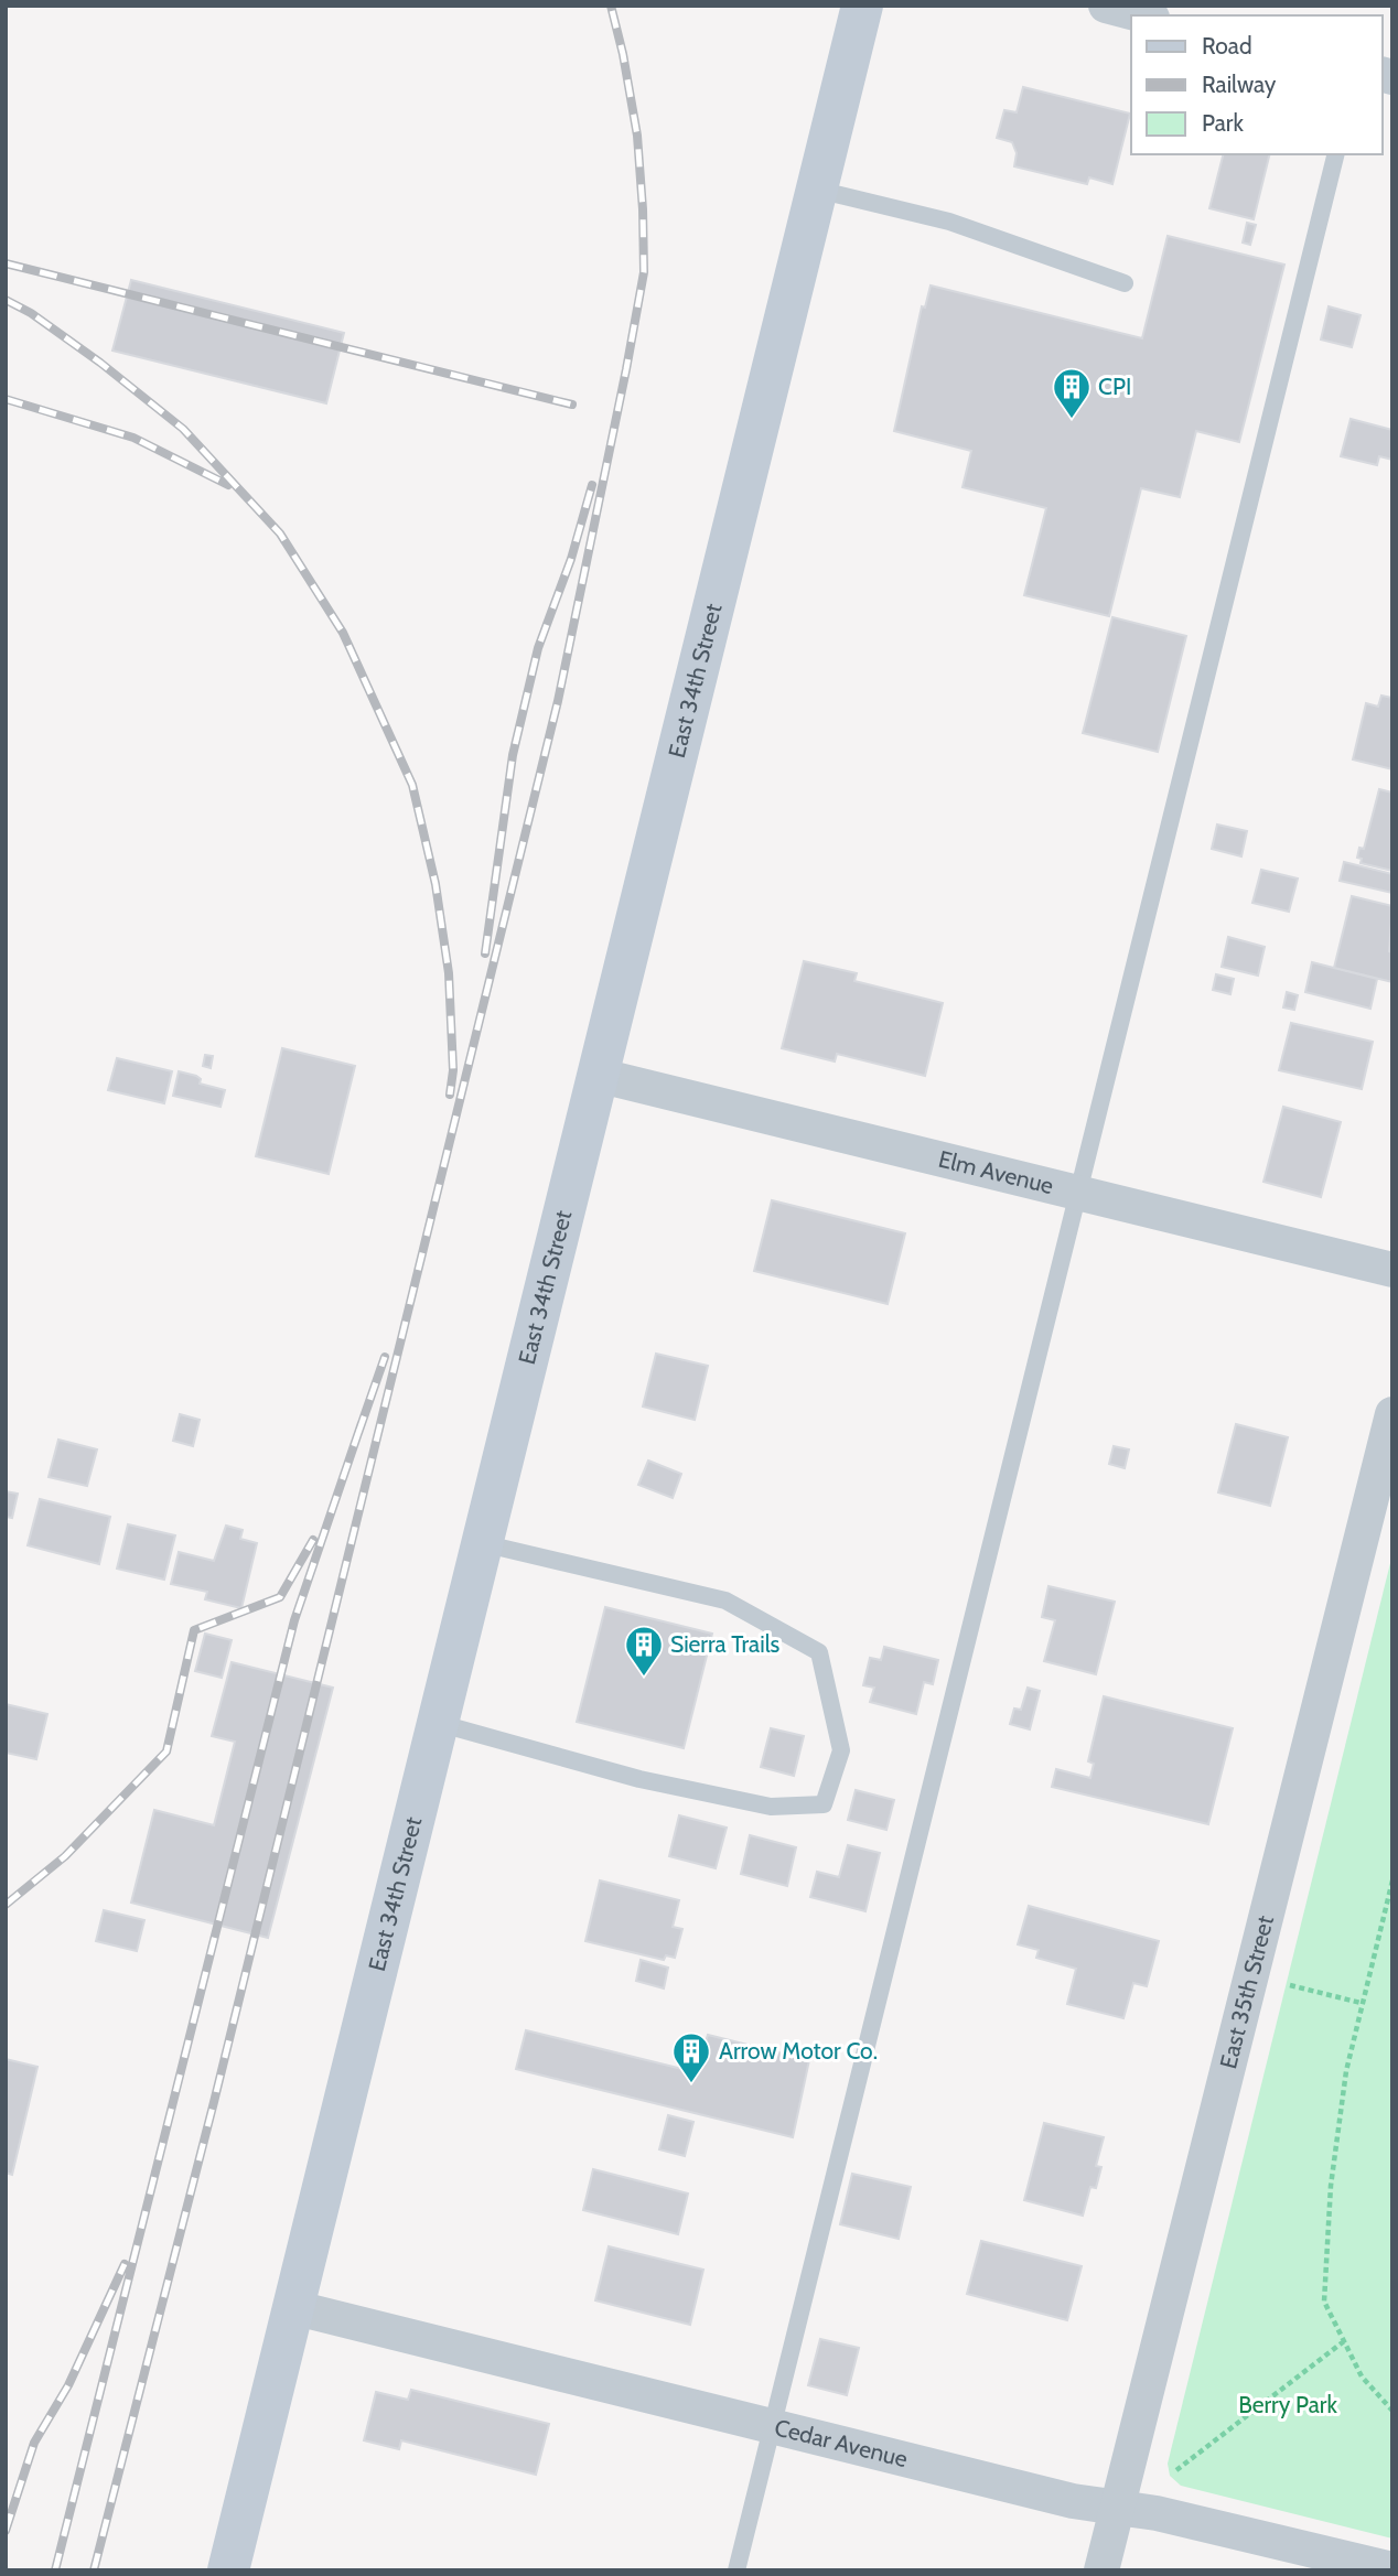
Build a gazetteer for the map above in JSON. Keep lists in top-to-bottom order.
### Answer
{
  "streets": {
    "main road": ["East 34th Street"],
    "street": ["Elm Avenue", "East 35th Street", "Cedar Avenue"]
  },
  "crossings": [
    ["East 34th Street", "Elm Avenue"],
    ["East 34th Street", "Cedar Avenue"],
    ["East 35th Street", "Cedar Avenue"]
  ],
  "parks": ["Berry Park"],
  "places": {
    "building": ["CPI", "Sierra Trails", "Arrow Motor Co."]
  },
  "legend": ["Road", "Railway", "Park"]
}
